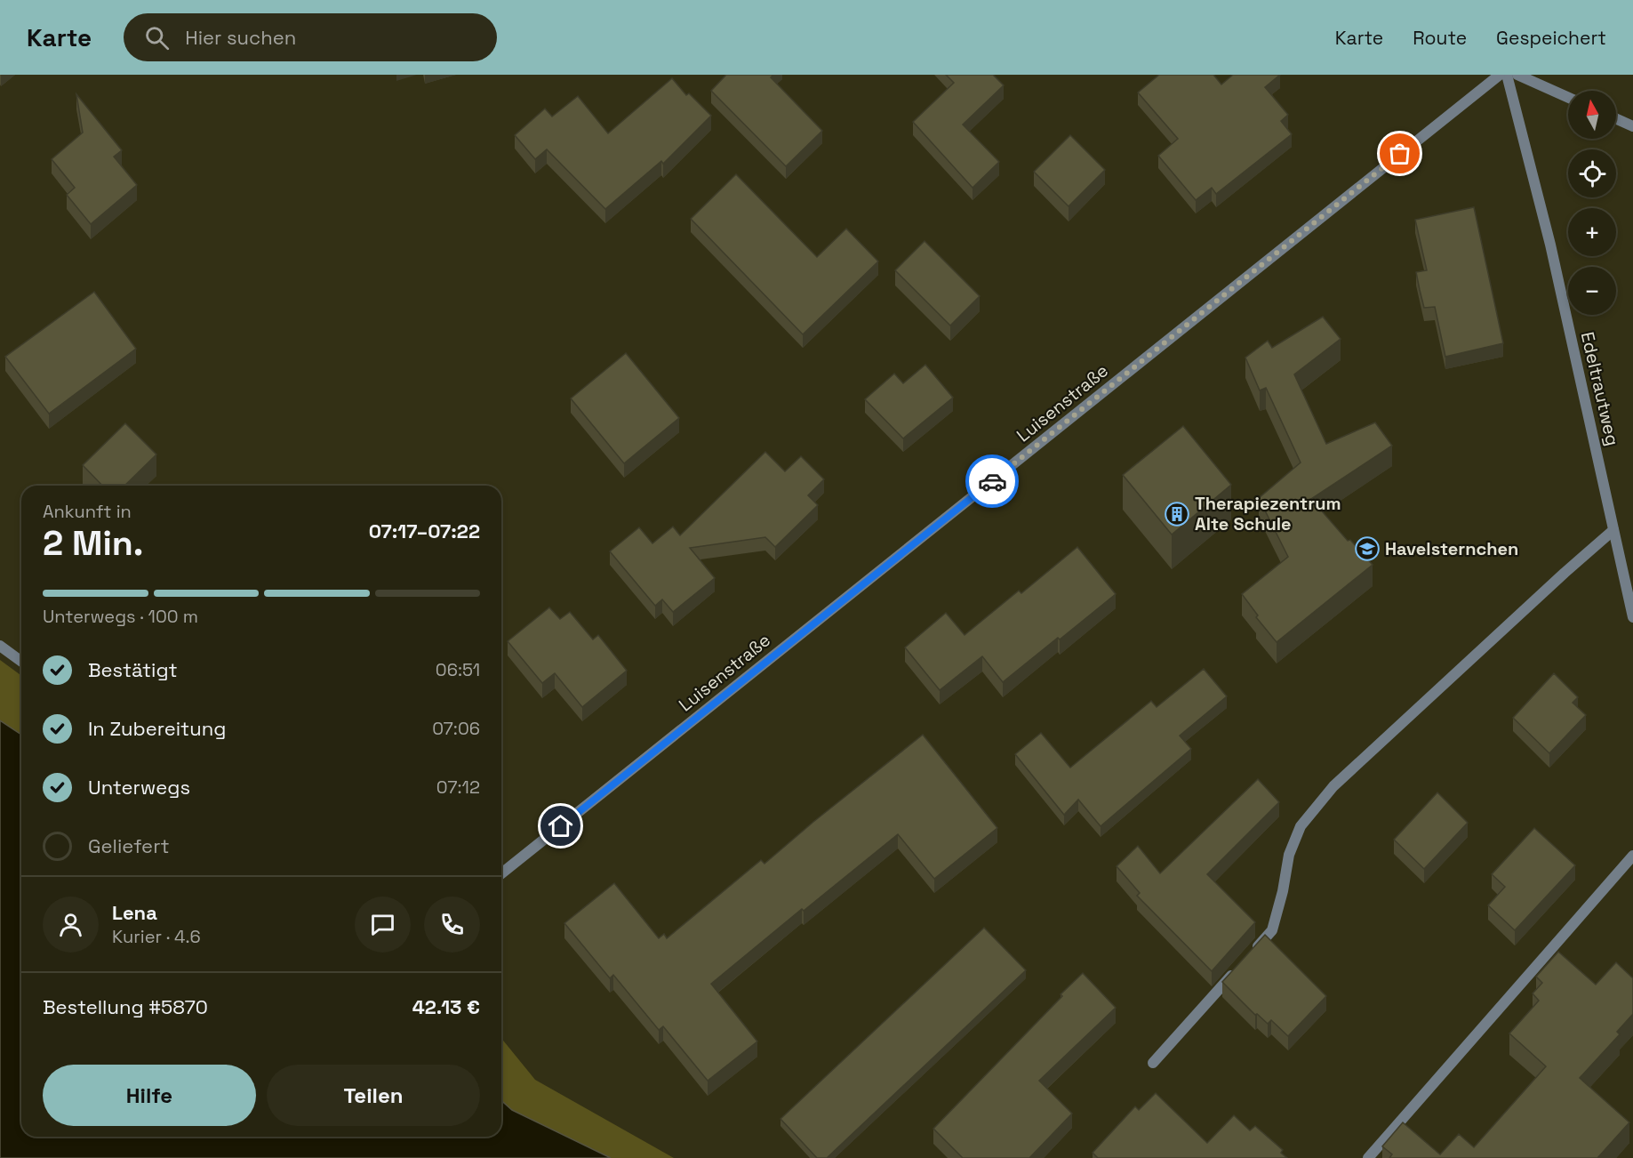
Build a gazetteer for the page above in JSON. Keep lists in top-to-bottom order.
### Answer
{
  "streets": {
    "street": ["Edeltrautweg", "Luisenstraße"]
  },
  "places": {
    "building": ["Therapiezentrum Alte Schule"],
    "school or university": ["Havelsternchen"]
  },
  "north": "top",
  "page": {
    "header": "Karte",
    "search": "Hier suchen",
    "nav": ["Karte", "Route", "Gespeichert"],
    "map_buttons": ["+", "−"],
    "heading": ["2 Min.", "Ankunft in", "07:17–07:22"],
    "panel": [
      "Lena",
      "Kurier · 4.6",
      "Bestellung #5870",
      "42.13 €"
    ],
    "bar": "Unterwegs · 100 m",
    "list": [
      ["Bestätigt", "06:51"],
      ["In Zubereitung", "07:06"],
      ["Unterwegs", "07:12"],
      "Geliefert"
    ],
    "buttons": ["Hilfe", "Teilen"]
  }
}
